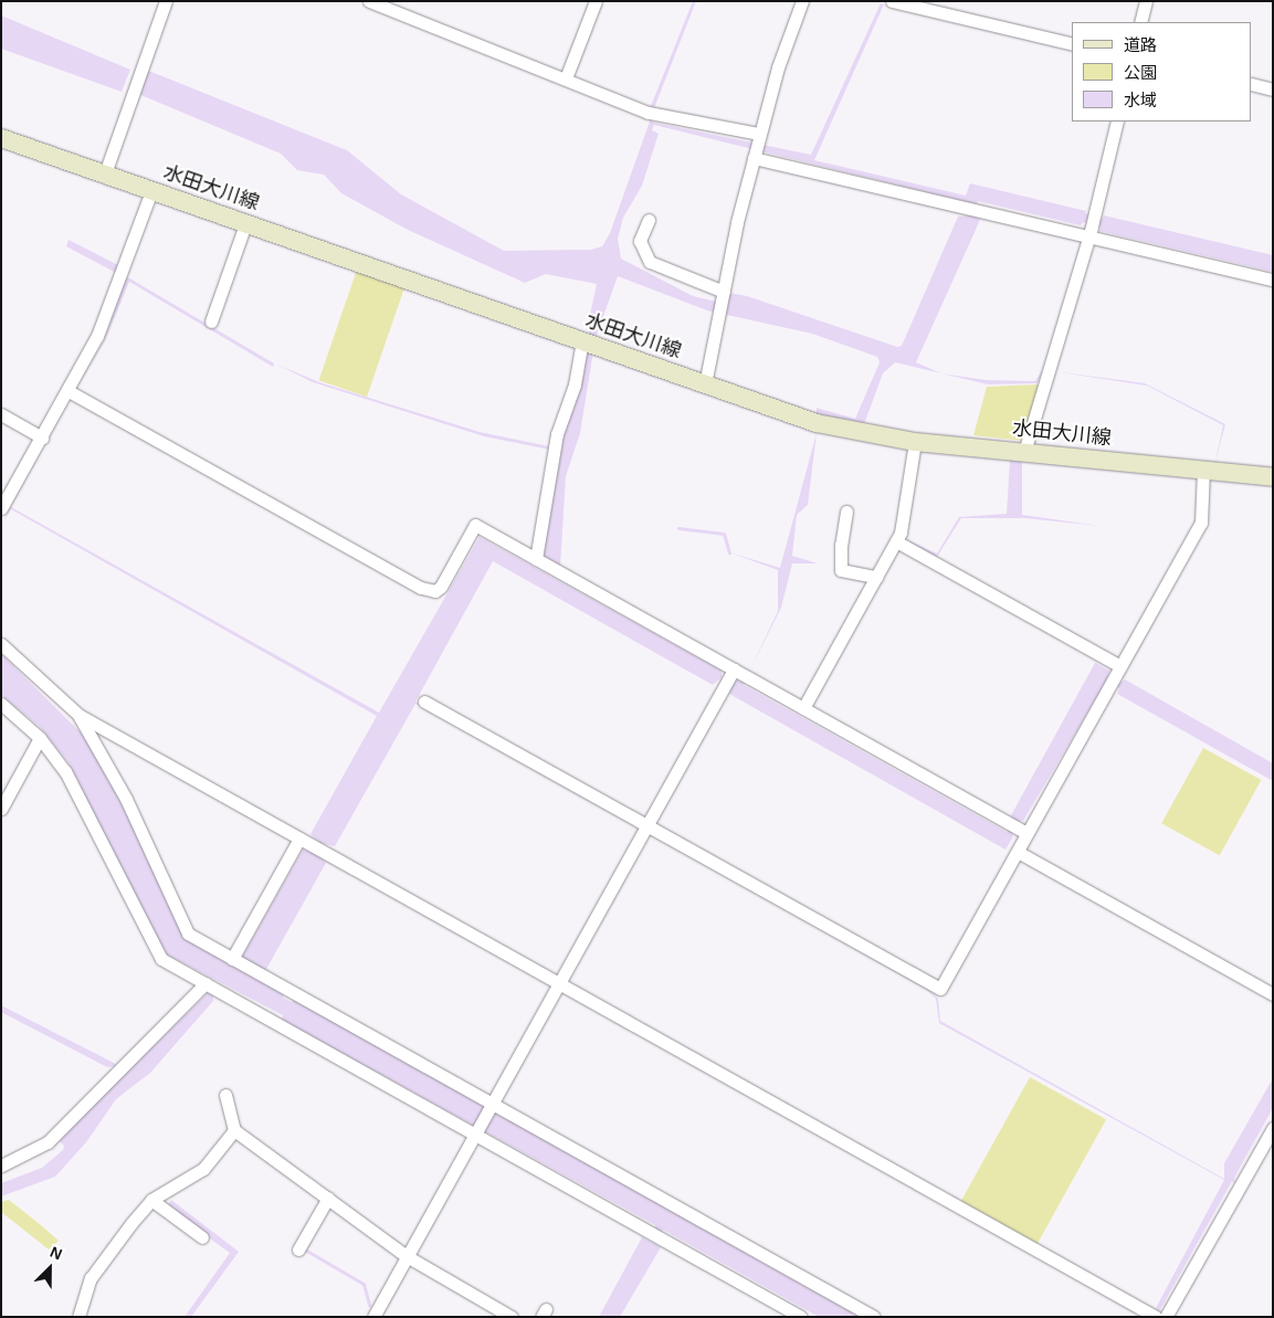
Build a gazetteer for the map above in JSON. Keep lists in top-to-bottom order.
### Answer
{
  "streets": {
    "main road": ["水田大川線"]
  },
  "legend": ["道路", "公園", "水域"],
  "north": "top right"
}
